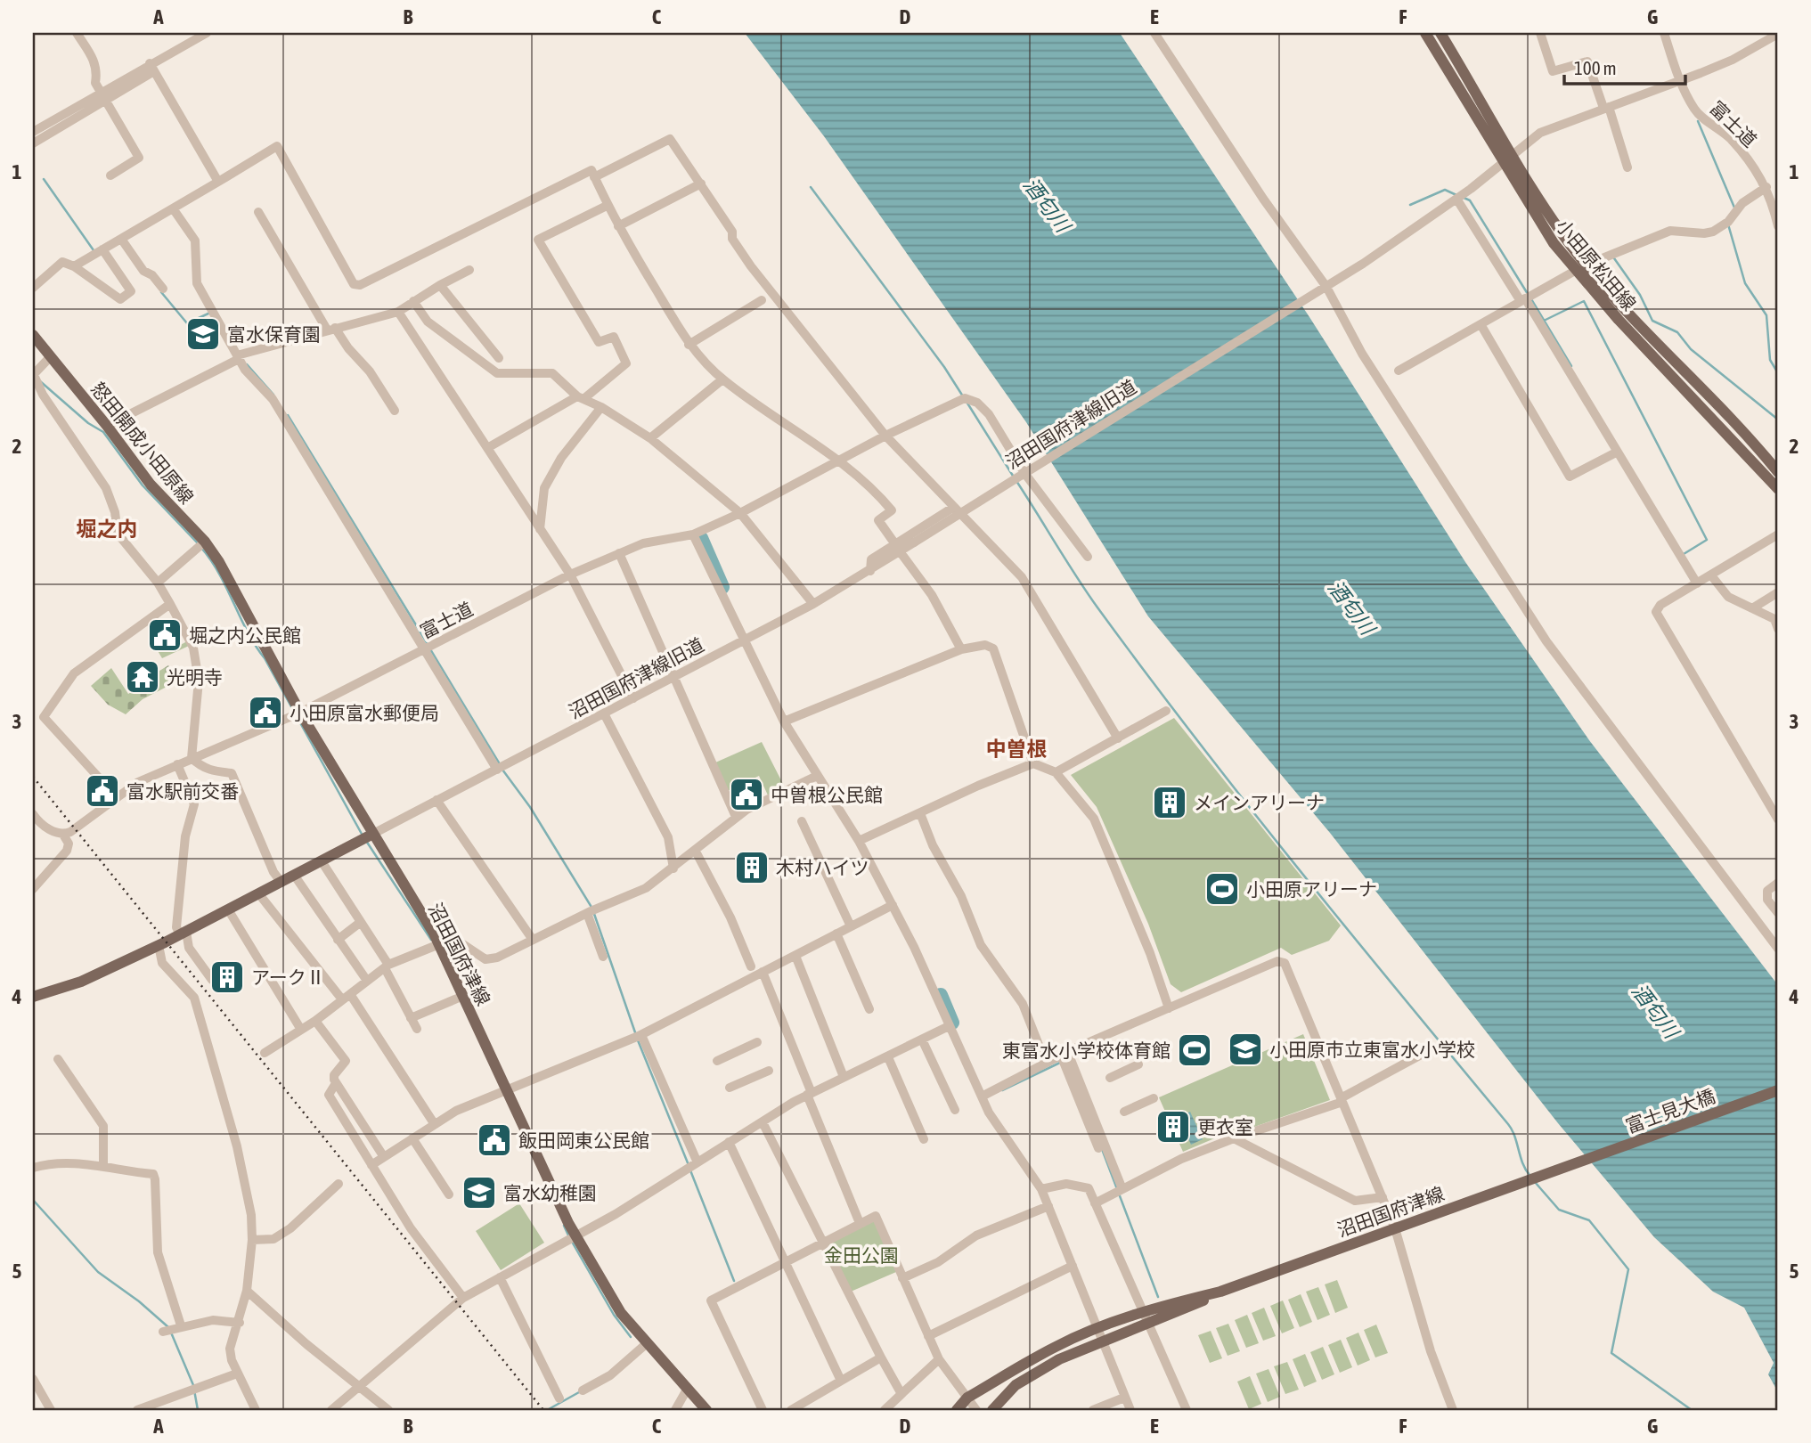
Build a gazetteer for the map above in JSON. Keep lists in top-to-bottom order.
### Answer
{
  "streets": {
    "main road": [
      "小田原松田線",
      "怒田開成小田原線",
      "沼田国府津線",
      "富士見大橋"
    ],
    "street": ["富士道", "沼田国府津線旧道"]
  },
  "crossings": [
    ["富士道", "沼田国府津線旧道"],
    ["富士道", "怒田開成小田原線"],
    ["小田原松田線", "沼田国府津線旧道"],
    ["沼田国府津線旧道", "怒田開成小田原線"],
    ["沼田国府津線旧道", "沼田国府津線"],
    ["怒田開成小田原線", "沼田国府津線"],
    ["沼田国府津線", "富士見大橋"]
  ],
  "districts": ["堀之内", "中曽根"],
  "water": ["酒匂川"],
  "parks": ["金田公園"],
  "places": {
    "school or university": ["富水保育園", "小田原市立東富水小学校", "富水幼稚園"],
    "public building": [
      "堀之内公民館",
      "小田原富水郵便局",
      "富水駅前交番",
      "中曽根公民館",
      "飯田岡東公民館"
    ],
    "temple": ["光明寺"],
    "building": [
      "メインアリーナ",
      "木村ハイツ",
      "アークⅡ",
      "更衣室"
    ],
    "sports": ["小田原アリーナ", "東富水小学校体育館"]
  },
  "scale_bar": "100 m",
  "grid": {
    "columns": [
      "A",
      "B",
      "C",
      "D",
      "E",
      "F",
      "G"
    ],
    "rows": [
      "1",
      "2",
      "3",
      "4",
      "5"
    ]
  }
}
